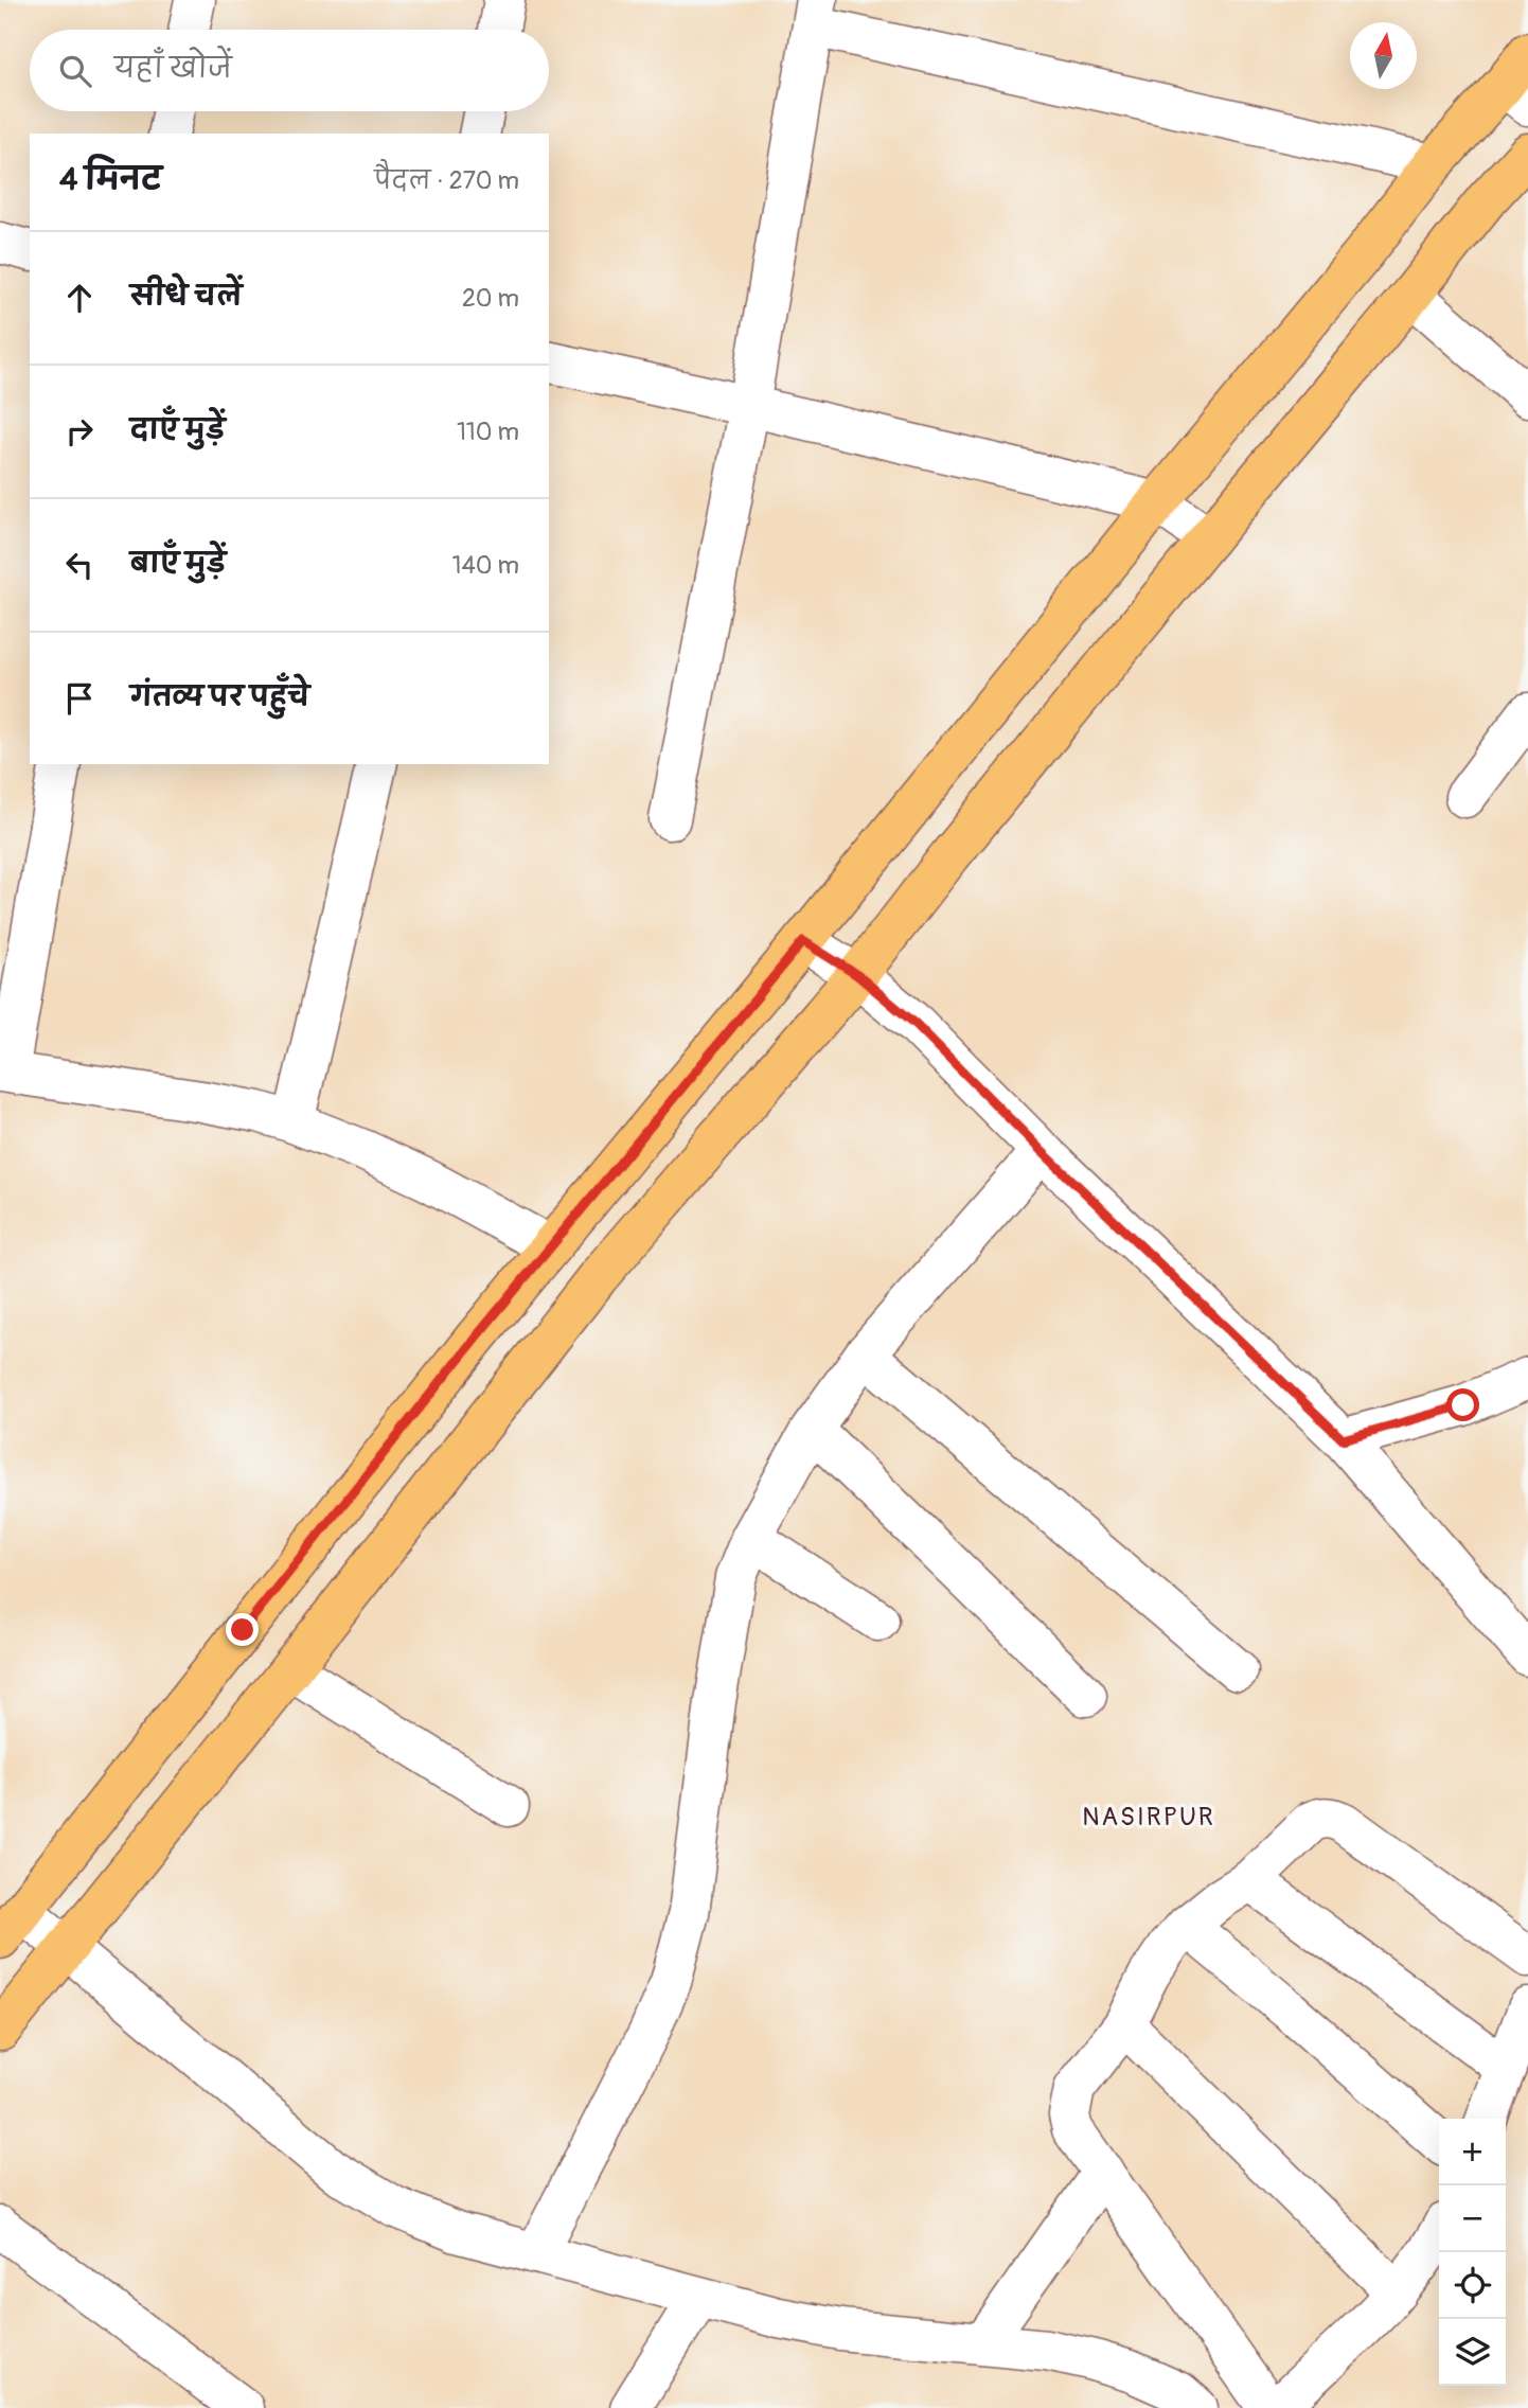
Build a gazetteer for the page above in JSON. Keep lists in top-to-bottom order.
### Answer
{
  "districts": ["NASIRPUR"],
  "north": "top",
  "page": {
    "search": "यहाँ खोजें",
    "heading": ["4 मिनट", "पैदल · 270 m"],
    "list": [
      ["सीधे चलें", "20 m"],
      ["दाएँ मुड़ें", "110 m"],
      ["बाएँ मुड़ें", "140 m"],
      "गंतव्य पर पहुँचे"
    ],
    "map_buttons": ["+", "−"]
  }
}
